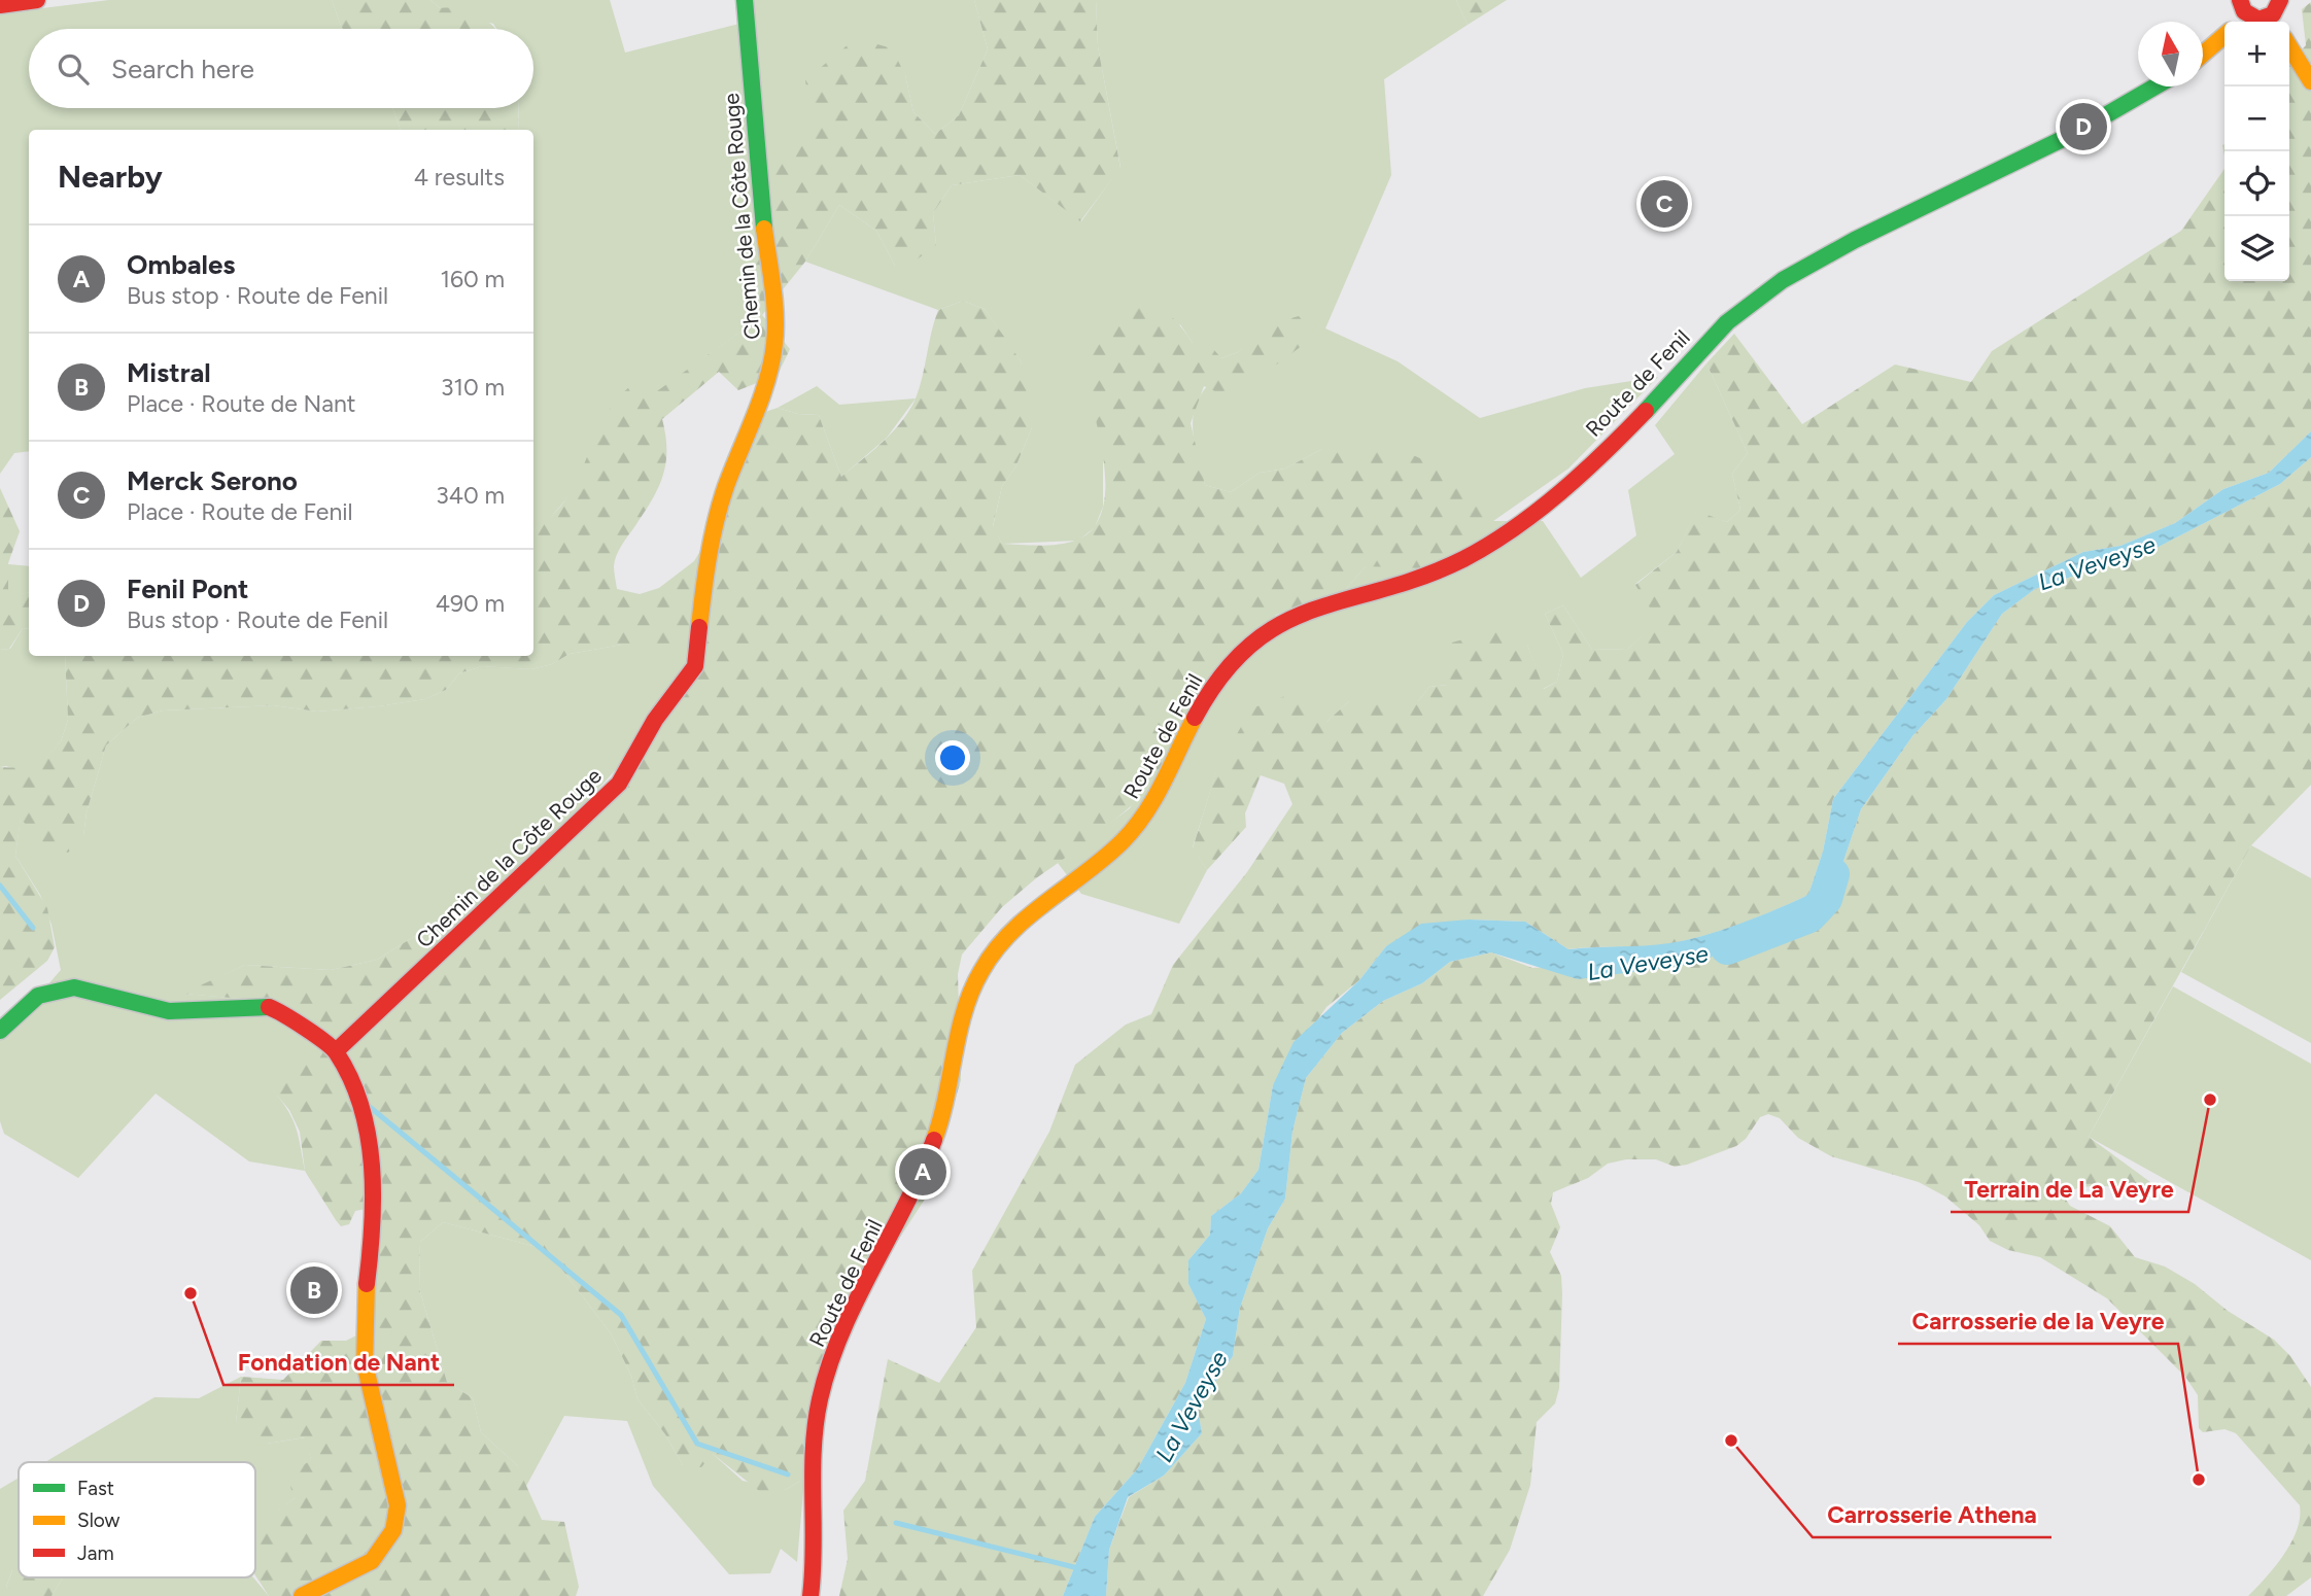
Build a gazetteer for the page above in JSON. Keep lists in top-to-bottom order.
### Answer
{
  "streets": {
    "street": ["Chemin de la Côte Rouge", "Route de Fenil"]
  },
  "water": ["La Veveyse"],
  "places": [
    "Terrain de La Veyre",
    "Fondation de Nant",
    "Carrosserie Athena",
    "Carrosserie de la Veyre"
  ],
  "legend": ["Fast", "Slow", "Jam"],
  "north": "top",
  "page": {
    "map_buttons": ["+", "−"],
    "search": "Search here",
    "pins": [
      "D",
      "C",
      "A",
      "B"
    ],
    "heading": ["Nearby", "4 results"],
    "list": [
      {
        "mark": "A",
        "name": "Ombales",
        "note": "Bus stop · Route de Fenil",
        "value": "160 m"
      },
      {
        "mark": "B",
        "name": "Mistral",
        "note": "Place · Route de Nant",
        "value": "310 m"
      },
      {
        "mark": "C",
        "name": "Merck Serono",
        "note": "Place · Route de Fenil",
        "value": "340 m"
      },
      {
        "mark": "D",
        "name": "Fenil Pont",
        "note": "Bus stop · Route de Fenil",
        "value": "490 m"
      }
    ]
  }
}
